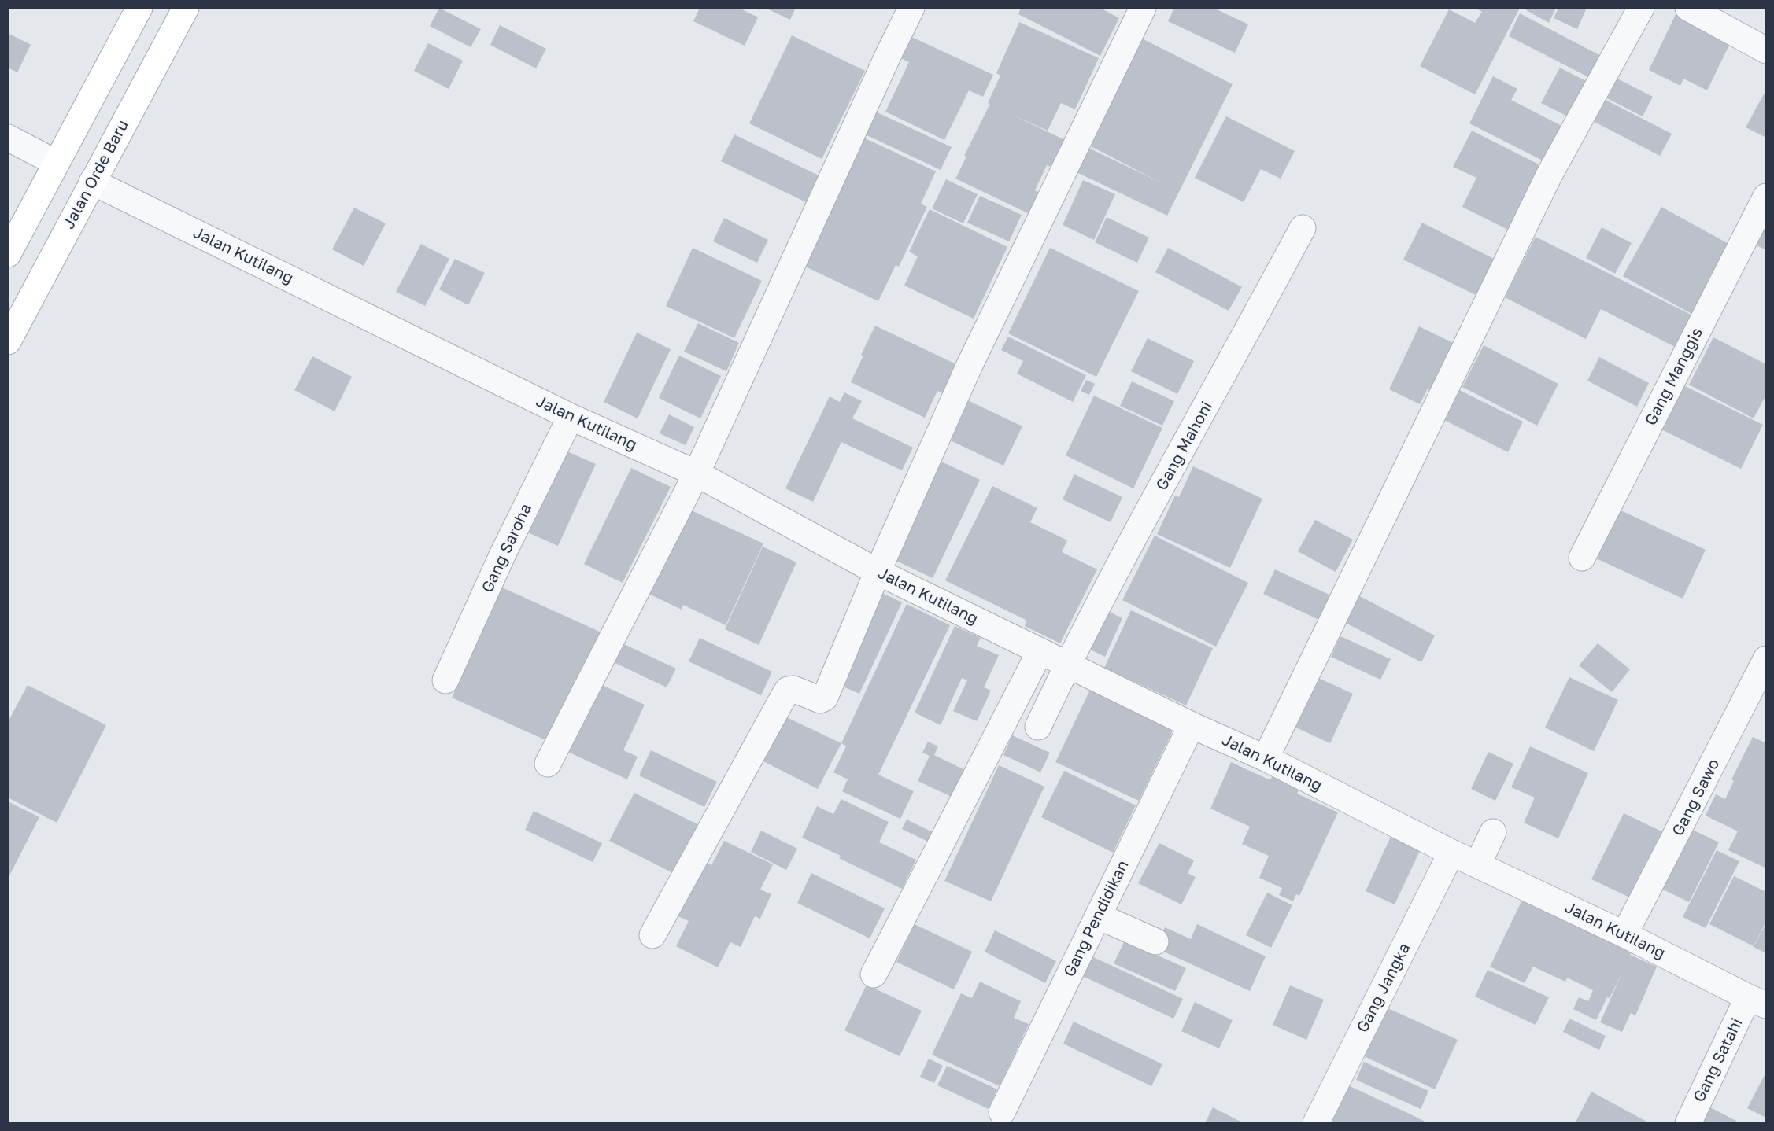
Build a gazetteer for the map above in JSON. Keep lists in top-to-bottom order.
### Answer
{
  "streets": {
    "main road": ["Jalan Orde Baru"],
    "street": [
      "Jalan Kutilang",
      "Gang Manggis",
      "Gang Mahoni",
      "Gang Saroha",
      "Gang Sawo",
      "Gang Pendidikan",
      "Gang Jangka",
      "Gang Satahi"
    ]
  },
  "crossings": [
    ["Jalan Orde Baru", "Jalan Kutilang"],
    ["Jalan Kutilang", "Gang Mahoni"],
    ["Jalan Kutilang", "Gang Saroha"],
    ["Jalan Kutilang", "Gang Sawo"],
    ["Jalan Kutilang", "Gang Pendidikan"],
    ["Jalan Kutilang", "Gang Jangka"],
    ["Jalan Kutilang", "Gang Satahi"]
  ]
}
